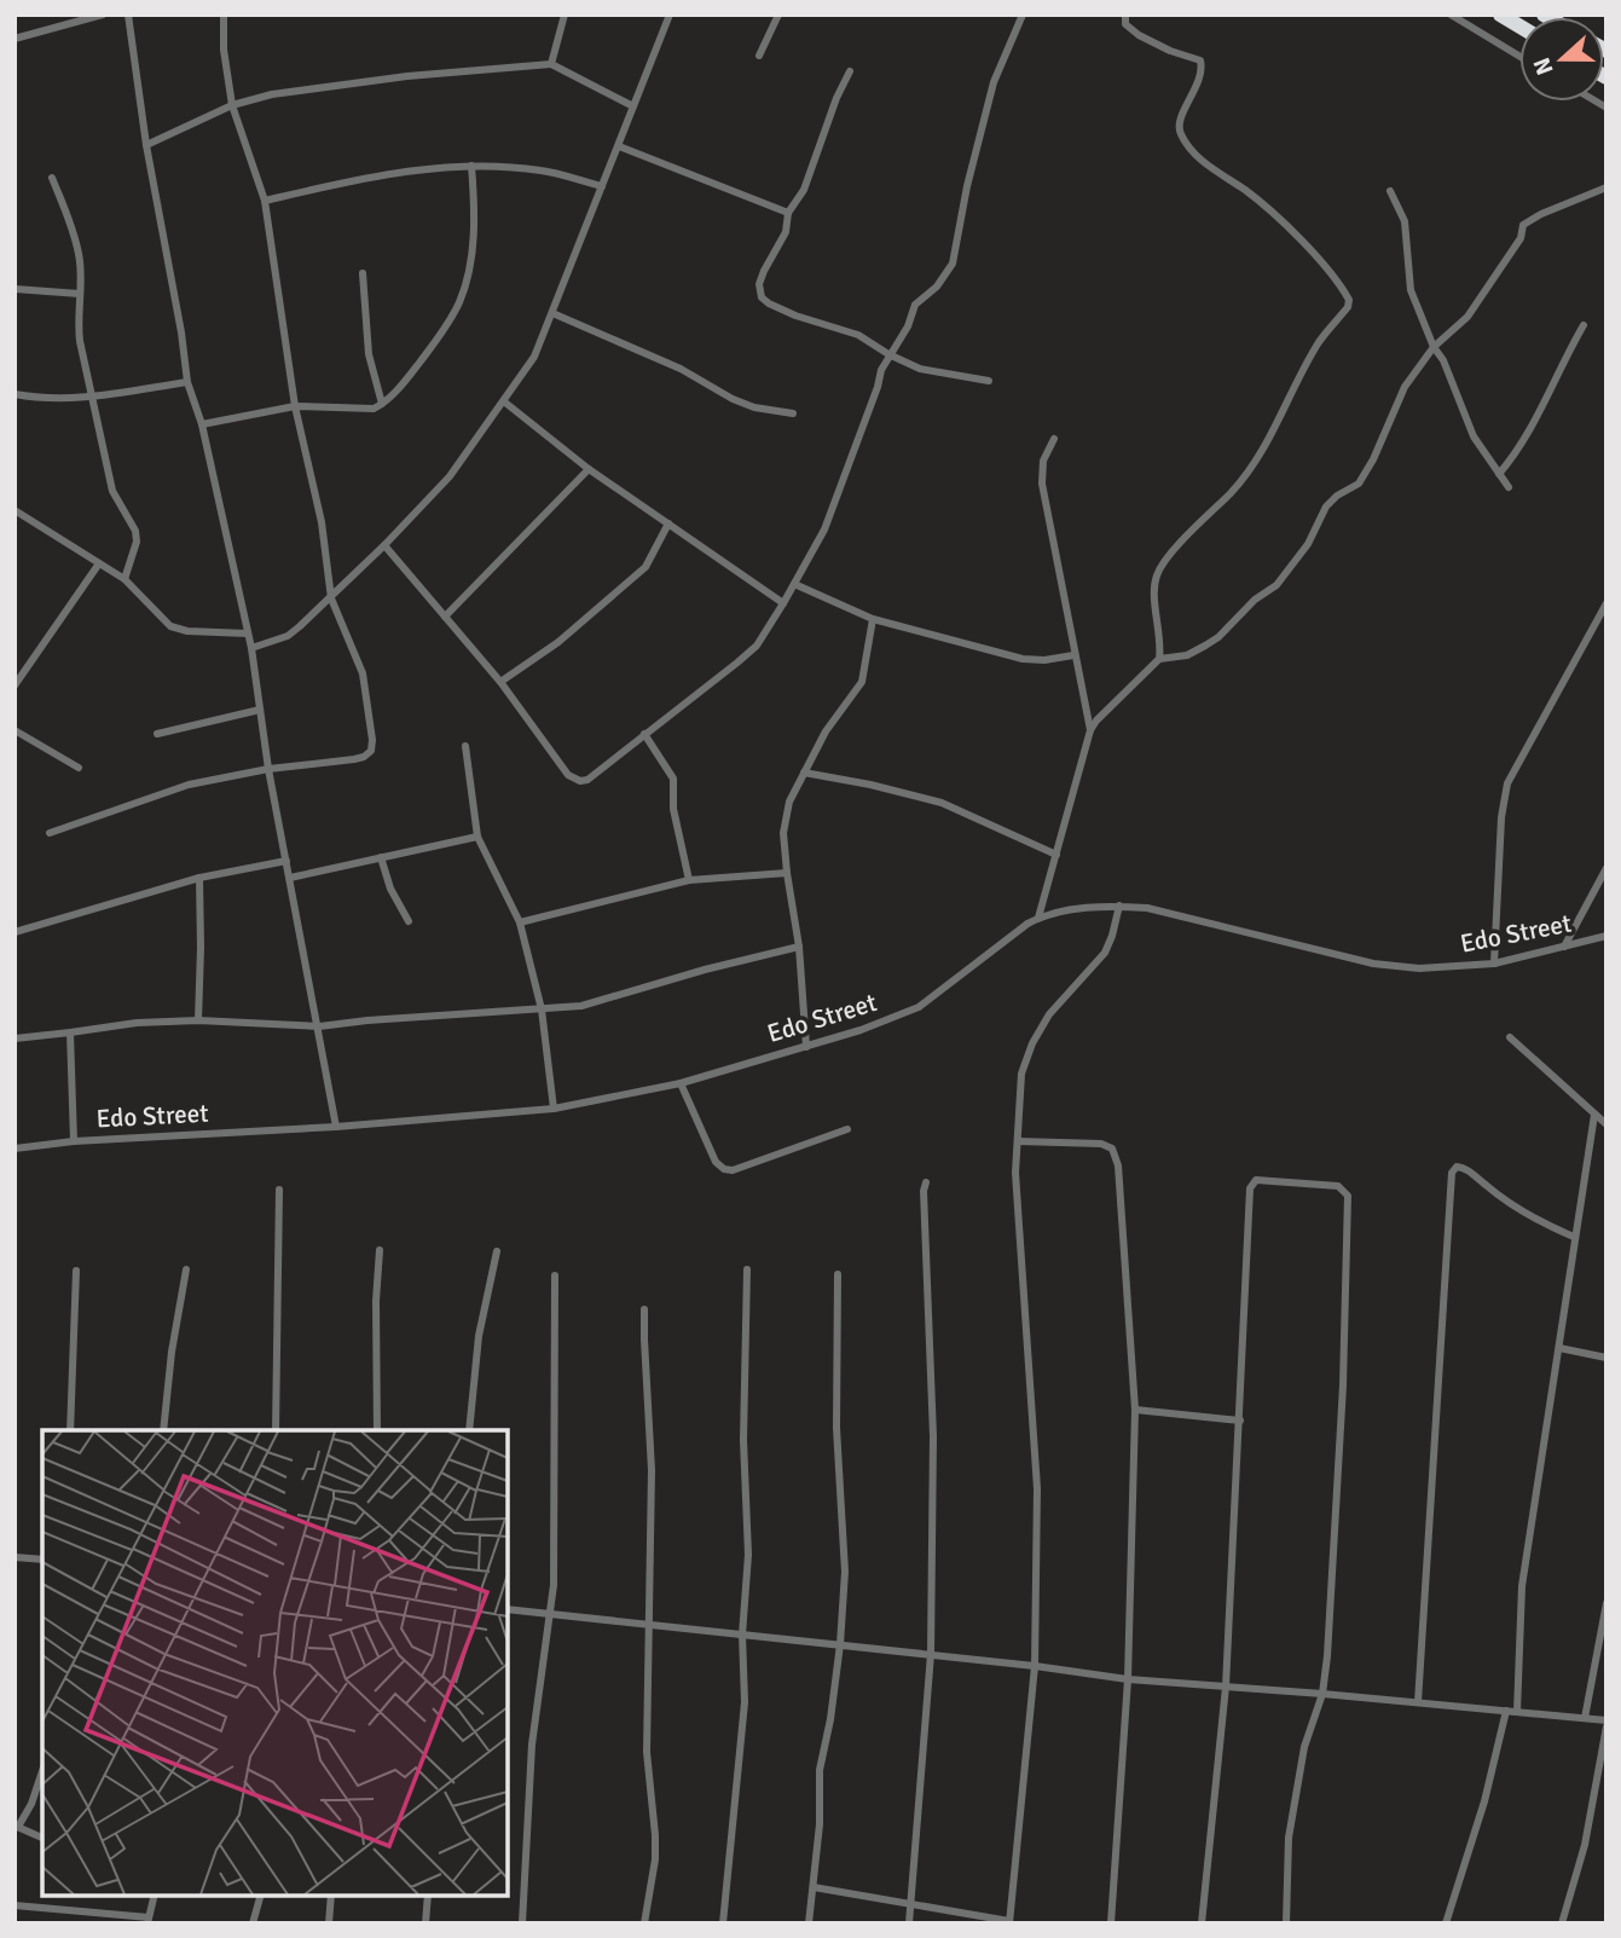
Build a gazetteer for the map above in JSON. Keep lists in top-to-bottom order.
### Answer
{
  "streets": {
    "street": ["Edo Street"]
  },
  "north": "left"
}
